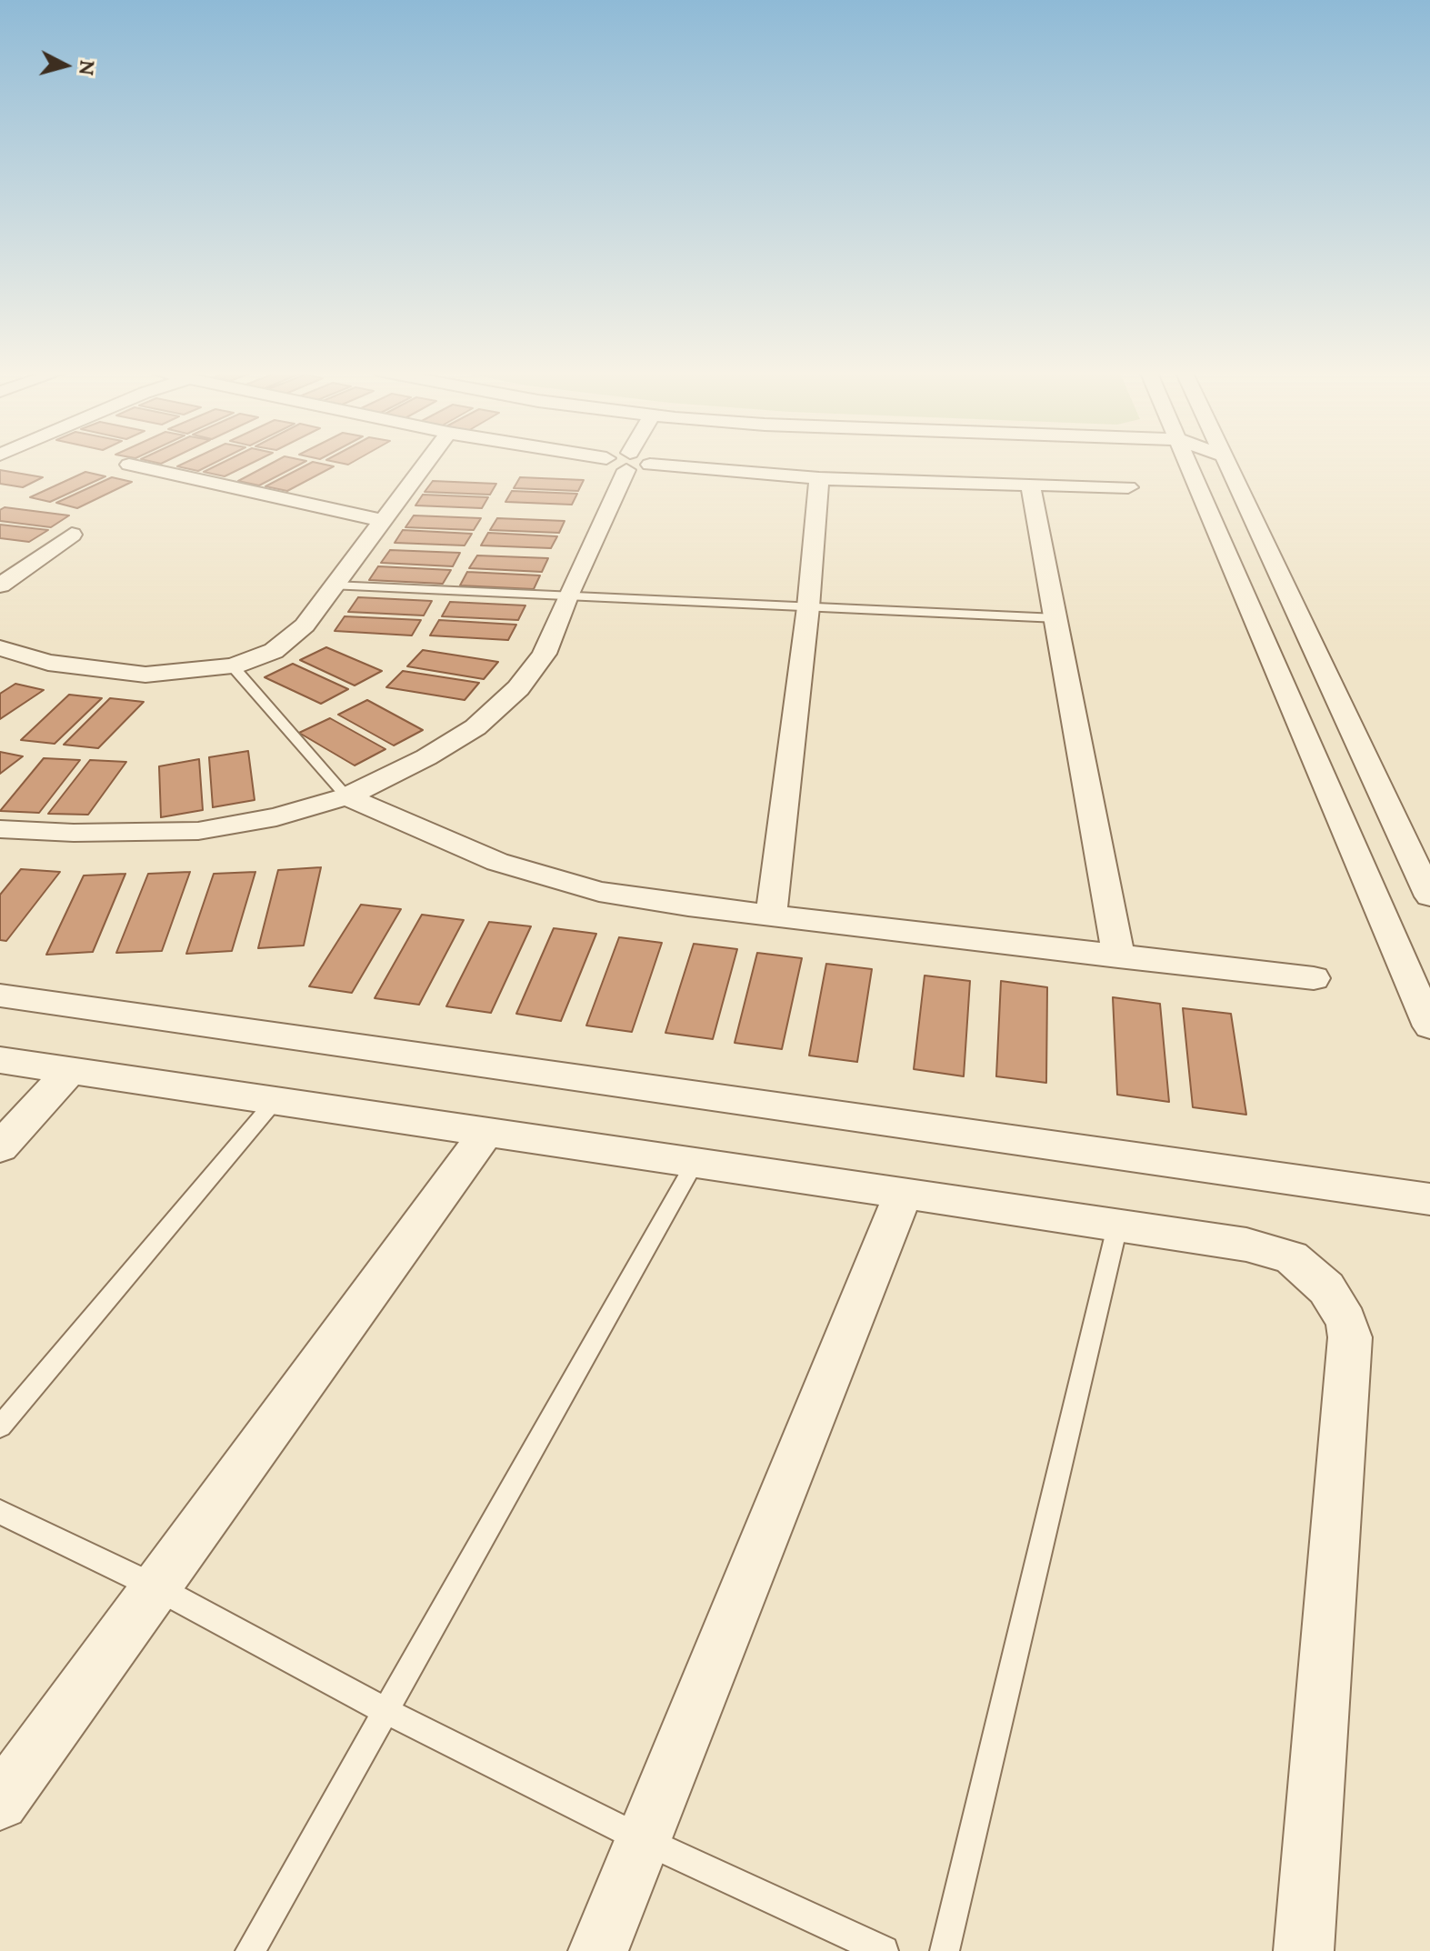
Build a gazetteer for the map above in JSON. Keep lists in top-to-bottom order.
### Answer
{
  "north": "right"
}
